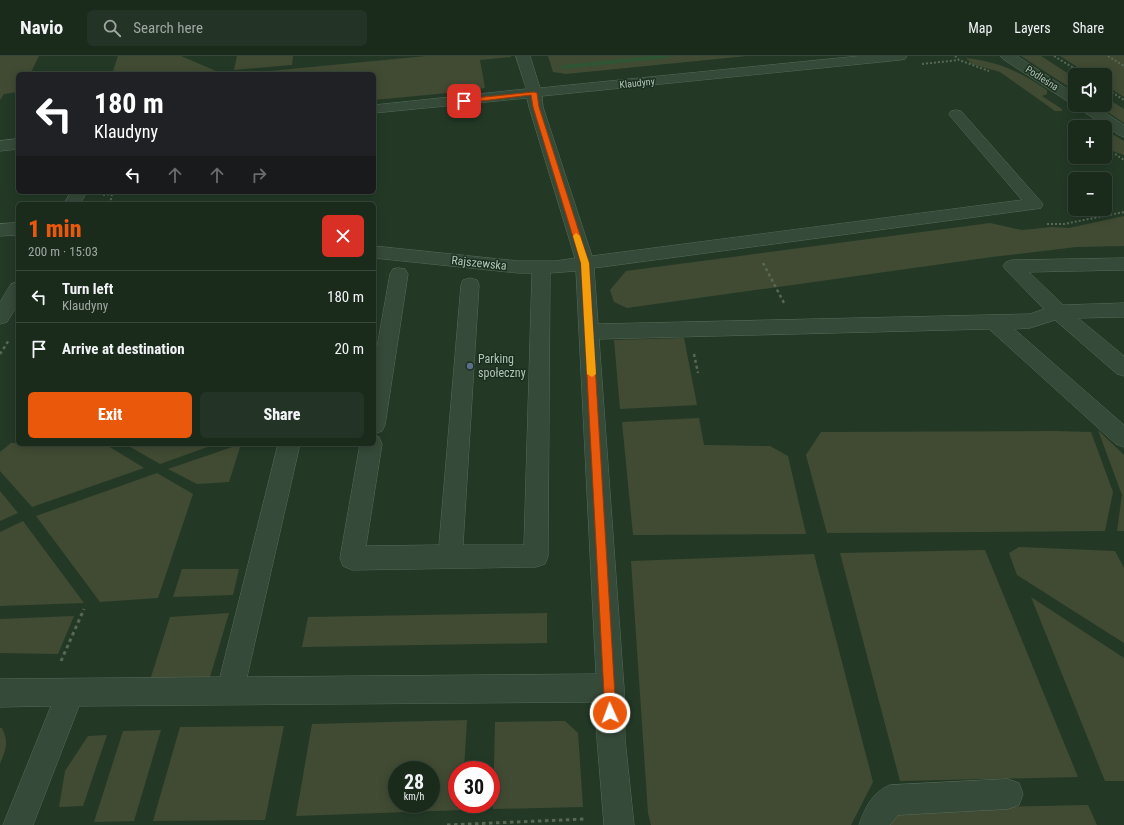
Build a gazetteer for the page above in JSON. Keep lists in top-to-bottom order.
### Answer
{
  "streets": {
    "street": ["Podleśna", "Klaudyny", "Rajszewska"]
  },
  "places": ["Parking społeczny"],
  "page": {
    "header": "Navio",
    "search": "Search here",
    "nav": ["Map", "Layers", "Share"],
    "map_buttons": ["+", "−"],
    "turn": ["180 m", "Klaudyny"],
    "heading": ["1 min", "200 m · 15:03"],
    "list": [
      {
        "name": "Turn left",
        "note": "Klaudyny",
        "value": "180 m"
      },
      {
        "name": "Arrive at destination",
        "value": "20 m"
      }
    ],
    "buttons": ["Exit", "Share"],
    "speed": "28 km/h",
    "limit": "30"
  }
}
